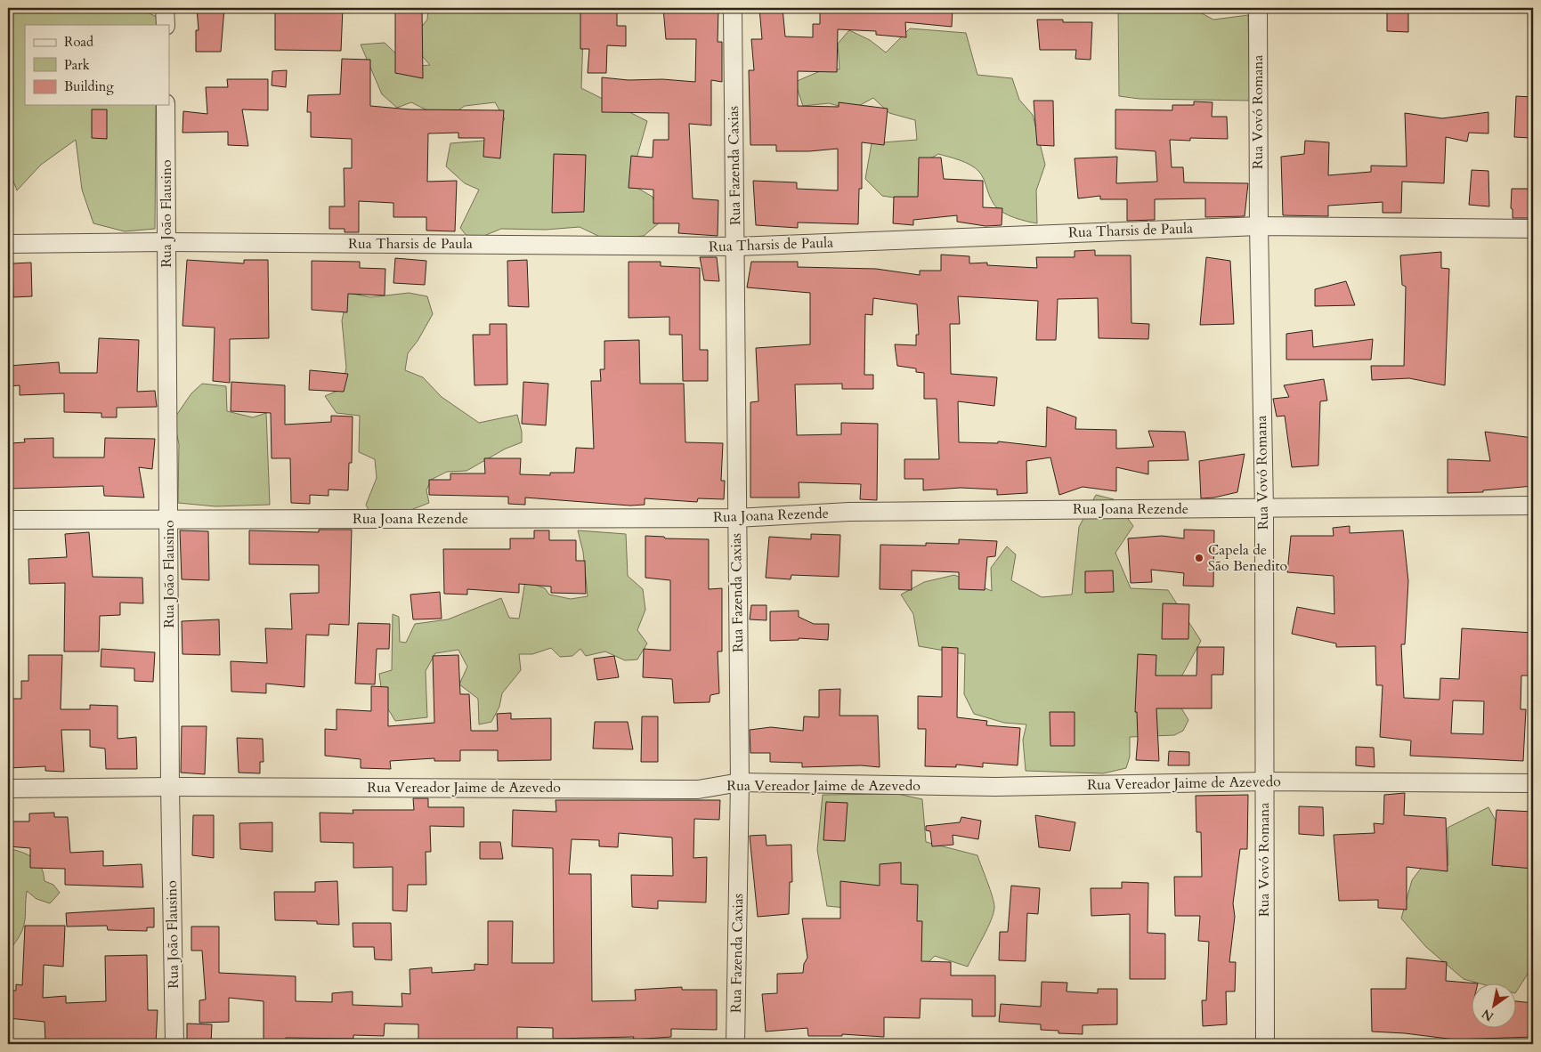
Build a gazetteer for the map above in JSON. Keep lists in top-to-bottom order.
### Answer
{
  "streets": {
    "street": [
      "Rua Vovó Romana",
      "Rua Fazenda Caxias",
      "Rua João Flausino",
      "Rua Tharsis de Paula",
      "Rua Joana Rezende",
      "Rua Vereador Jaime de Azevedo"
    ]
  },
  "crossings": [
    ["Rua Vovó Romana", "Rua Tharsis de Paula"],
    ["Rua Vovó Romana", "Rua Joana Rezende"],
    ["Rua Vovó Romana", "Rua Vereador Jaime de Azevedo"],
    ["Rua Fazenda Caxias", "Rua Tharsis de Paula"],
    ["Rua Fazenda Caxias", "Rua Joana Rezende"],
    ["Rua Fazenda Caxias", "Rua Vereador Jaime de Azevedo"],
    ["Rua João Flausino", "Rua Tharsis de Paula"],
    ["Rua João Flausino", "Rua Joana Rezende"],
    ["Rua João Flausino", "Rua Vereador Jaime de Azevedo"]
  ],
  "places": ["Capela de São Benedito"],
  "legend": ["Road", "Park", "Building"],
  "north": "bottom left"
}
